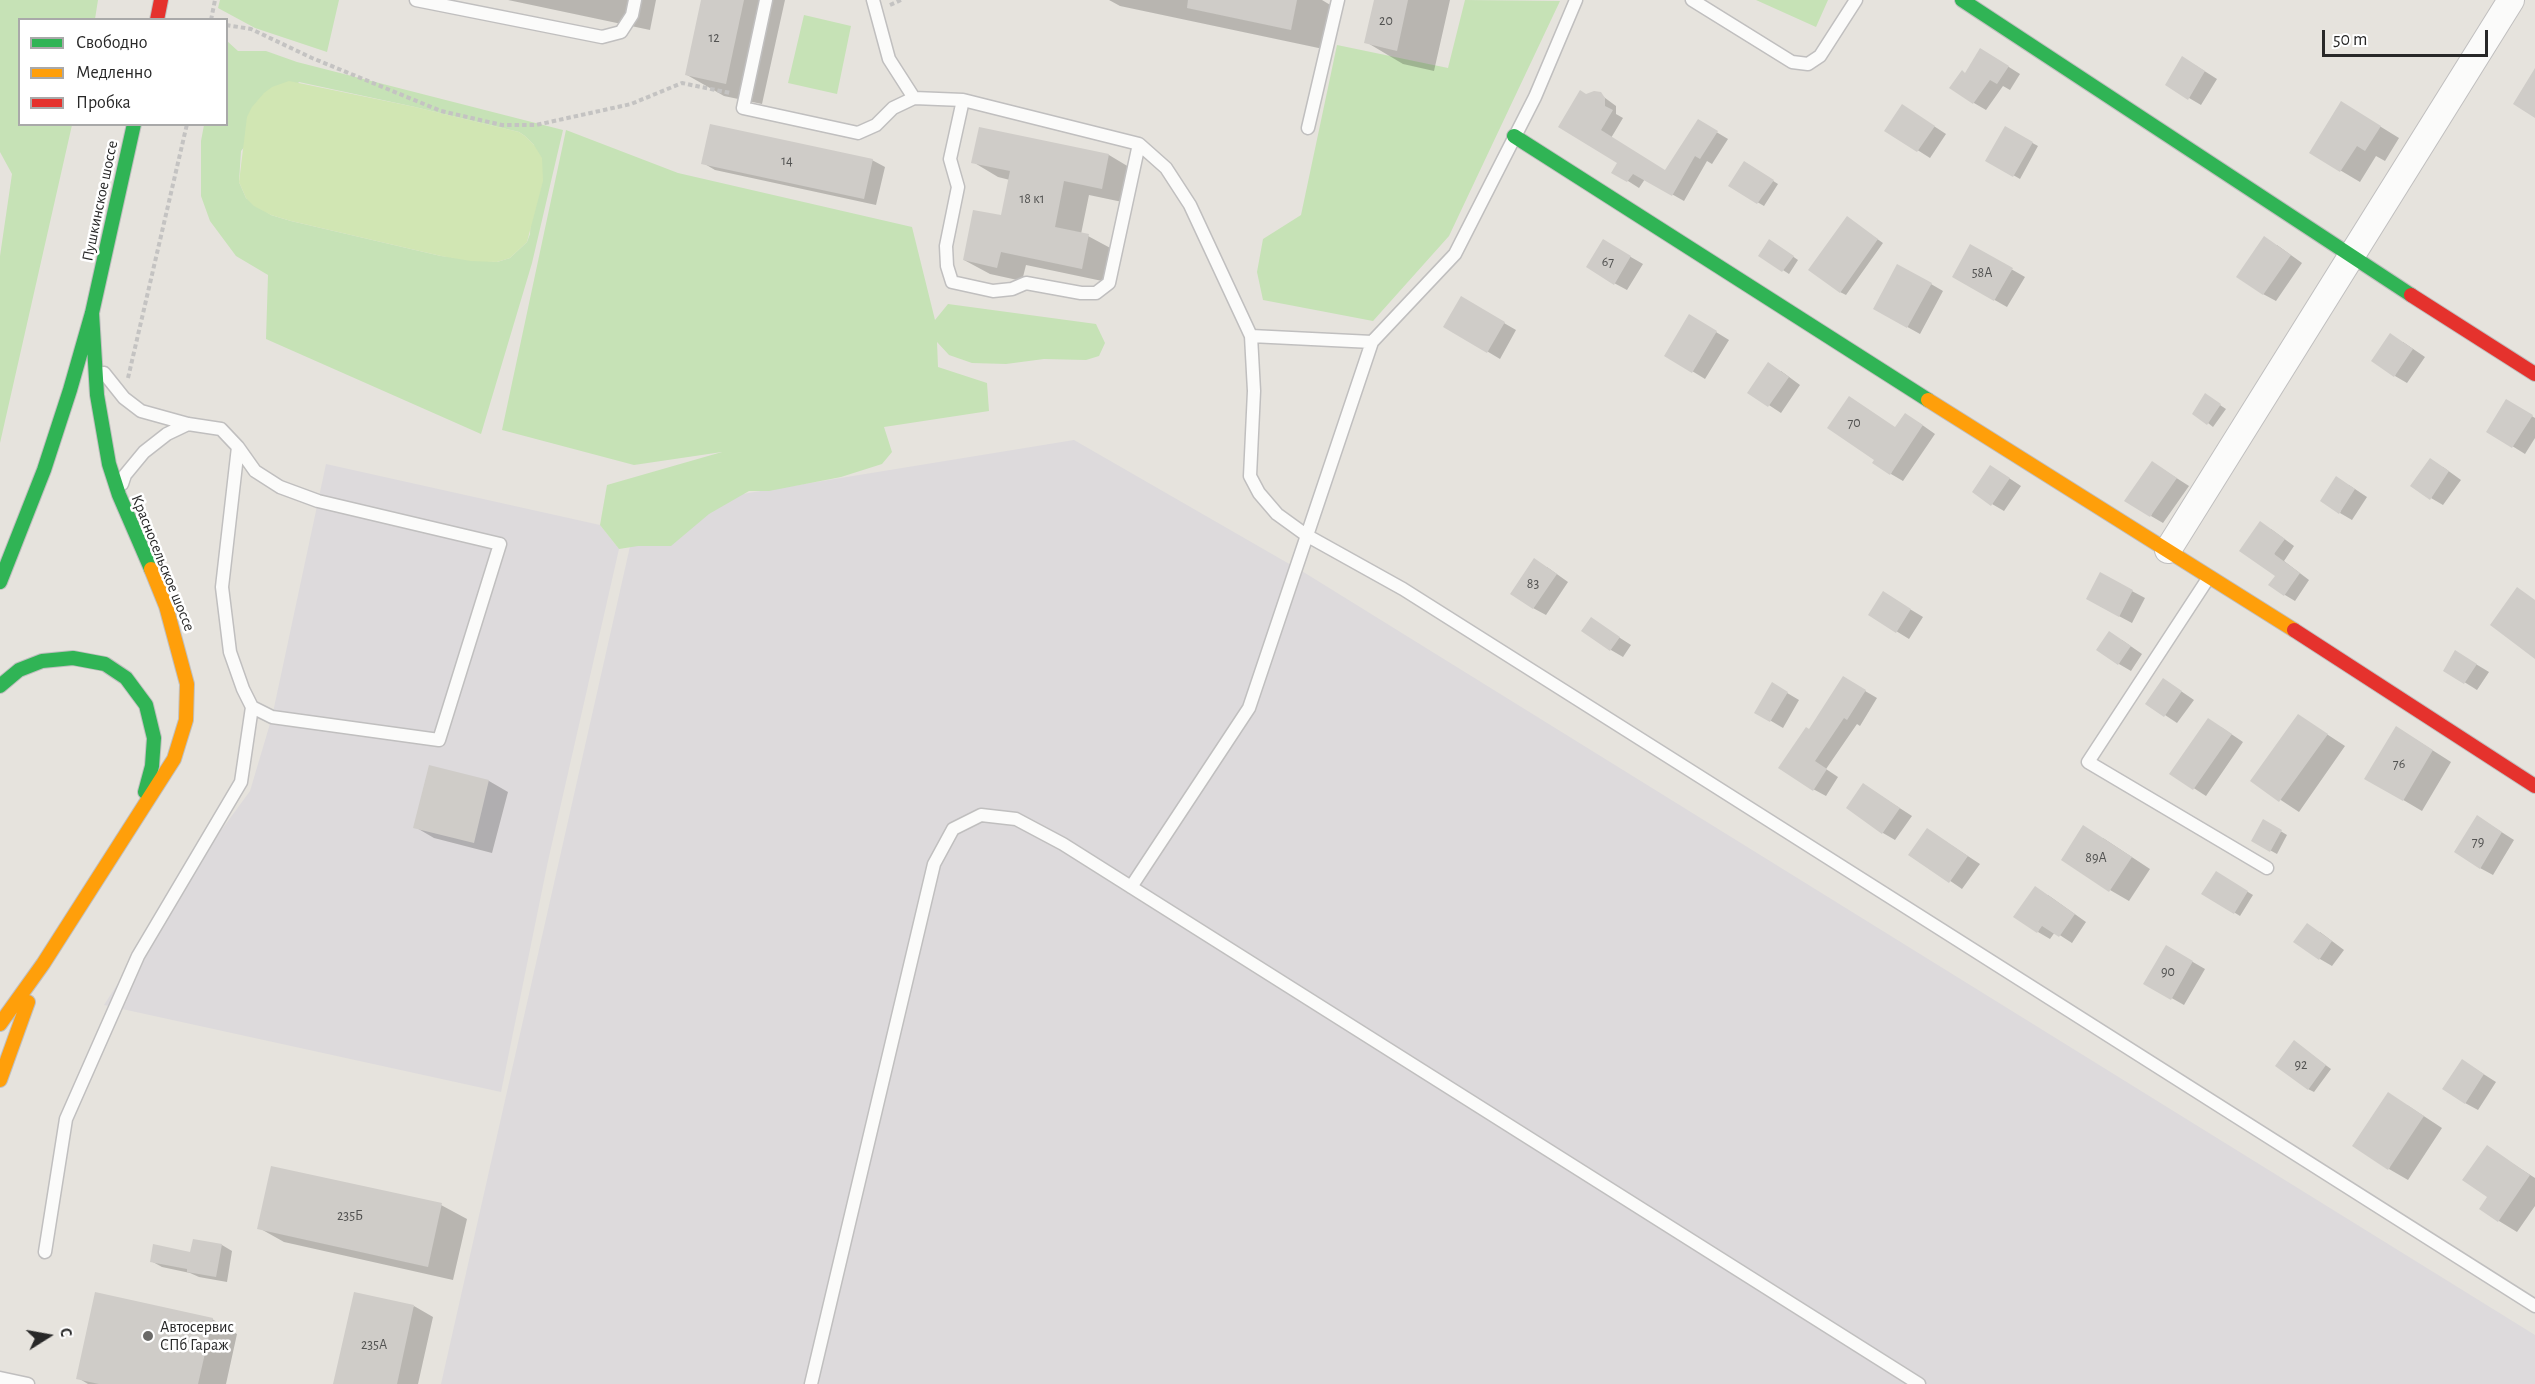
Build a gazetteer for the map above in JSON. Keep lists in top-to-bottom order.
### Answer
{
  "streets": {
    "street": ["Пушкинское шоссе", "Красносельское шоссе"]
  },
  "crossings": [
    ["Пушкинское шоссе", "Красносельское шоссе"]
  ],
  "places": ["Автосервис СПб Гараж"],
  "house_numbers": [
    "20",
    "12",
    "14",
    "18 к1",
    "67",
    "58А",
    "70",
    "83",
    "76",
    "79",
    "89А",
    "90",
    "92",
    "235Б",
    "235А"
  ],
  "legend": ["Свободно", "Медленно", "Пробка"],
  "scale_bar": "50 m",
  "north": "right"
}
